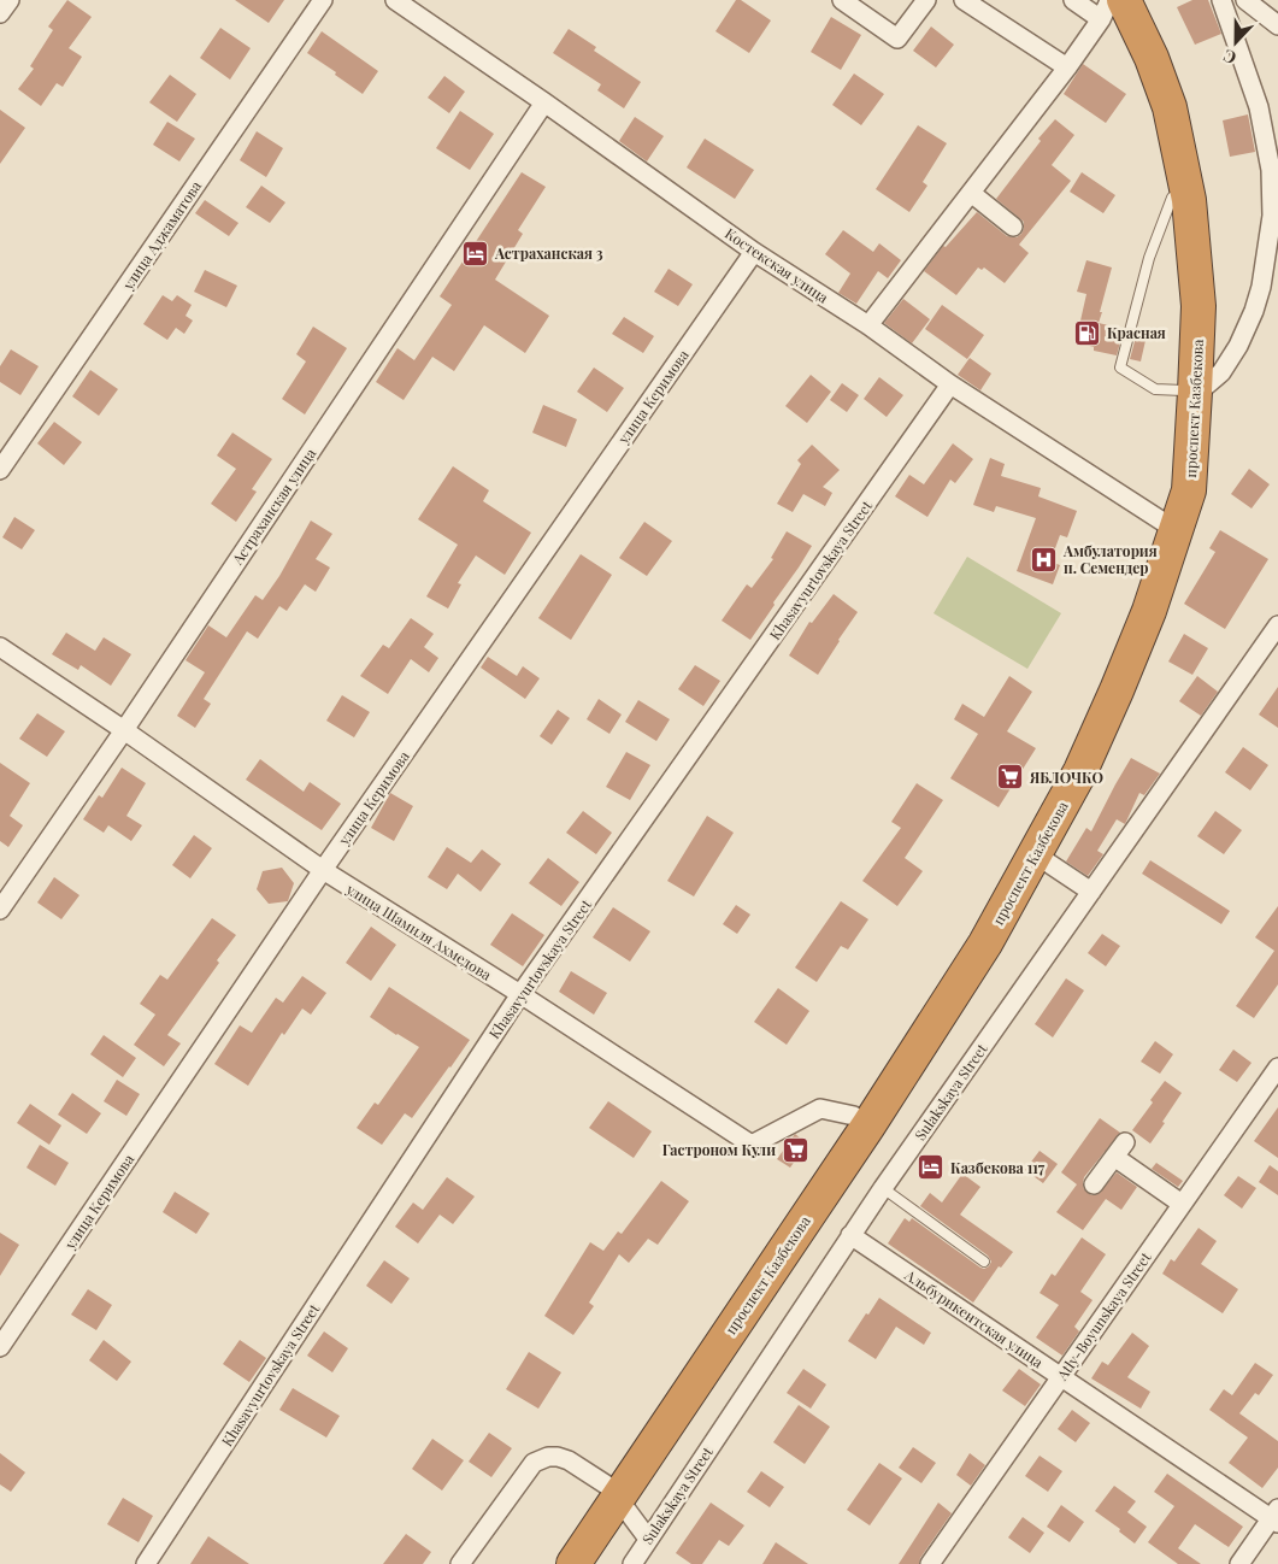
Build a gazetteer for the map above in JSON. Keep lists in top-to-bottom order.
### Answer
{
  "streets": {
    "highway": ["проспект Казбекова"],
    "street": [
      "улица Аджаматова",
      "Костекская улица",
      "улица Керимова",
      "Астраханская улица",
      "Khasavyurtovskaya Street",
      "улица Шамиля Ахмедова",
      "Sulakskaya Street",
      "Atly-Boyunskaya Street",
      "Альбурикентская улица"
    ]
  },
  "crossings": [
    ["Костекская улица", "улица Керимова"],
    ["Костекская улица", "проспект Казбекова"],
    ["Костекская улица", "Астраханская улица"],
    ["Костекская улица", "Khasavyurtovskaya Street"],
    ["улица Керимова", "улица Шамиля Ахмедова"],
    ["проспект Казбекова", "улица Шамиля Ахмедова"],
    ["Астраханская улица", "улица Шамиля Ахмедова"],
    ["Khasavyurtovskaya Street", "улица Шамиля Ахмедова"],
    ["Sulakskaya Street", "Альбурикентская улица"],
    ["Atly-Boyunskaya Street", "Альбурикентская улица"]
  ],
  "places": {
    "hotel": ["Астраханская 3", "Казбекова 117"],
    "fuel station": ["Красная"],
    "hospital": ["Амбулатория п. Семендер"],
    "supermarket": ["ЯБЛОЧКО", "Гастроном Кули"]
  },
  "north": "bottom"
}
